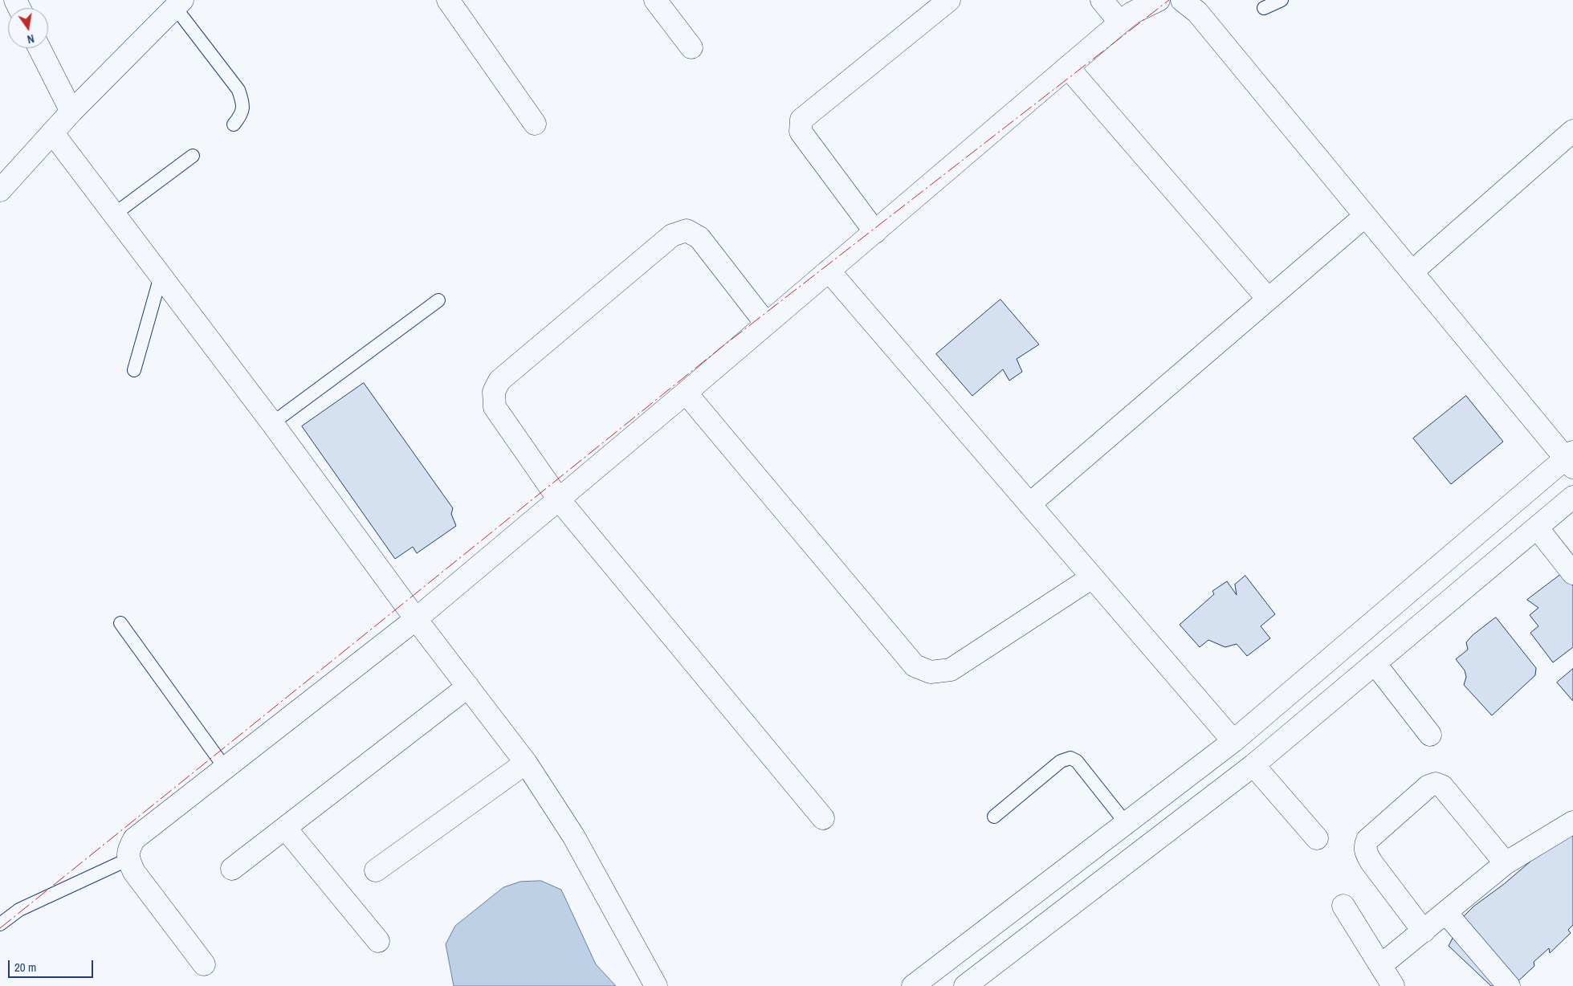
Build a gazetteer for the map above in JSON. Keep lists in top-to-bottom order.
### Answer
{
  "scale_bar": "20 m",
  "north": "bottom"
}
